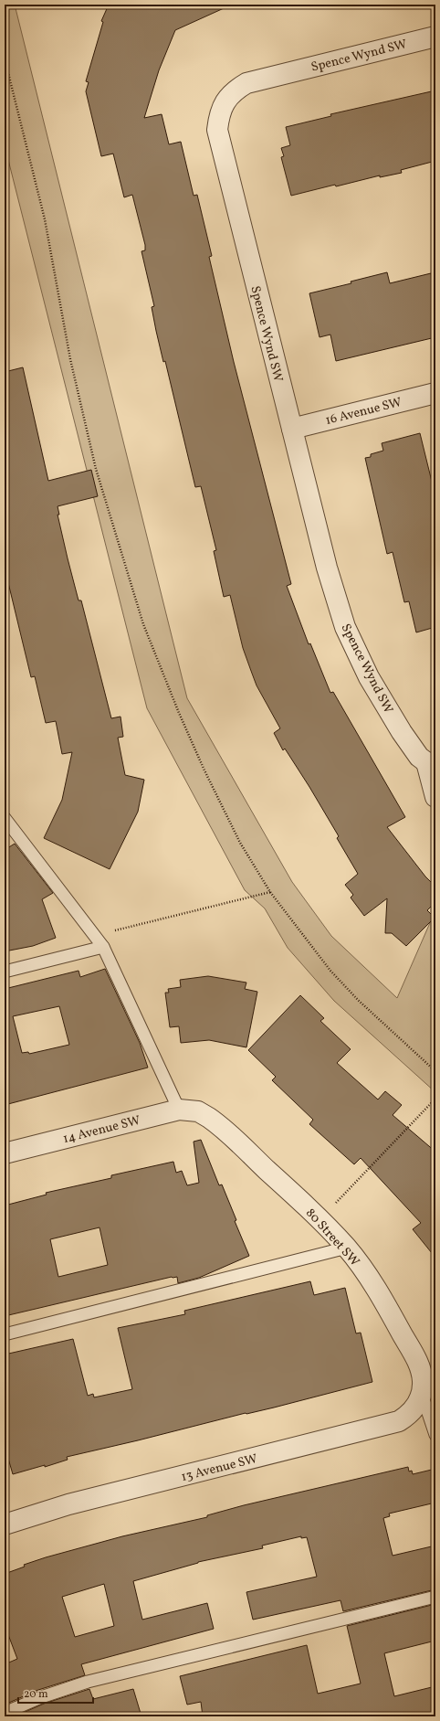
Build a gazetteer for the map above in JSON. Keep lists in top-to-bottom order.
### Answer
{
  "streets": {
    "street": [
      "Spence Wynd SW",
      "16 Avenue SW",
      "14 Avenue SW",
      "80 Street SW",
      "13 Avenue SW"
    ]
  },
  "crossings": [
    ["Spence Wynd SW", "16 Avenue SW"],
    ["14 Avenue SW", "80 Street SW"],
    ["80 Street SW", "13 Avenue SW"]
  ],
  "scale_bar": "20 m"
}
